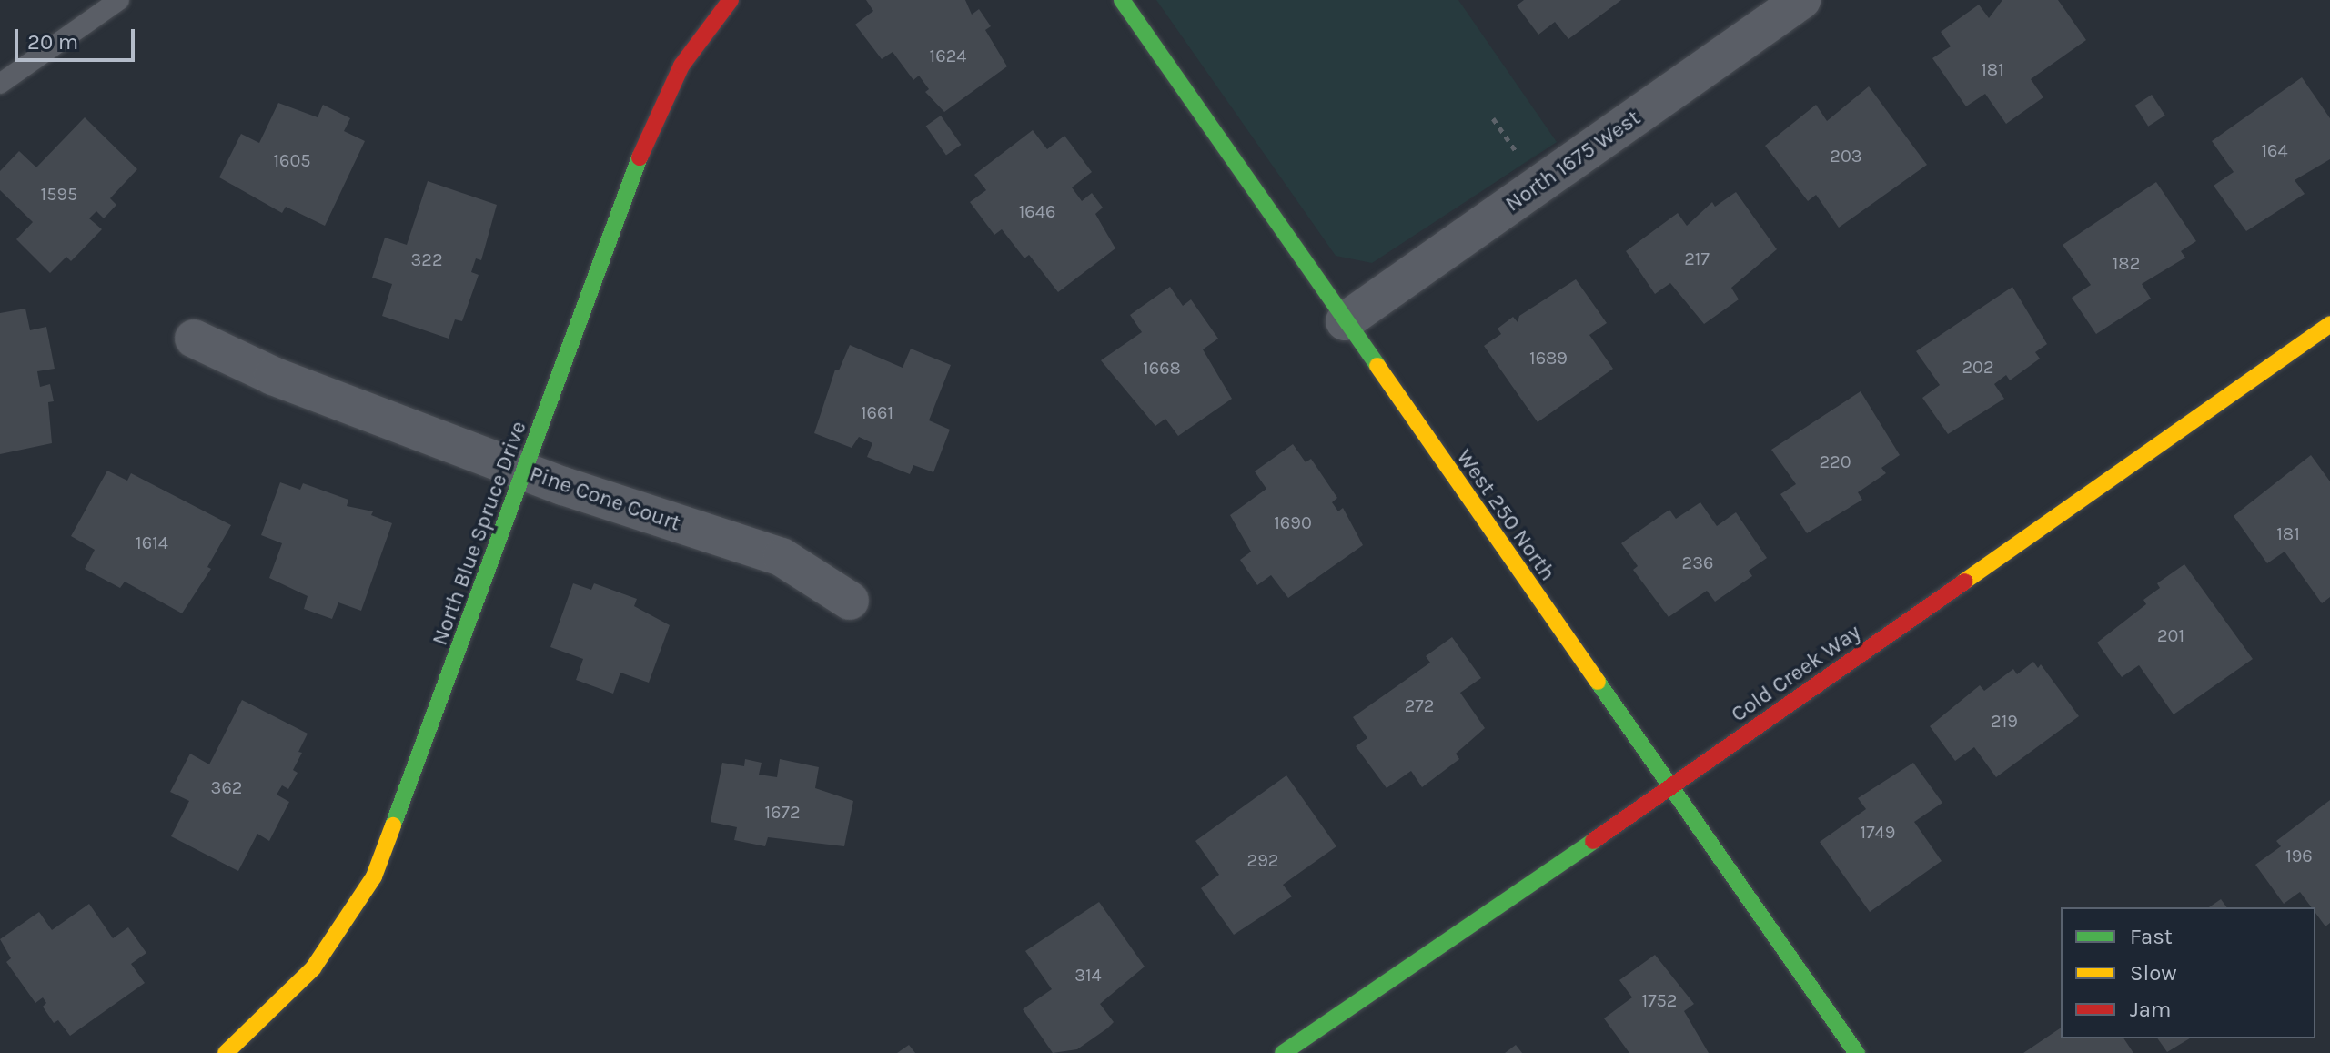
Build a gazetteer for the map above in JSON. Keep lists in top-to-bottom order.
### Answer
{
  "streets": {
    "street": [
      "North 1675 West",
      "Pine Cone Court",
      "West 250 North",
      "North Blue Spruce Drive",
      "Cold Creek Way"
    ]
  },
  "crossings": [
    ["North 1675 West", "West 250 North"],
    ["Pine Cone Court", "North Blue Spruce Drive"],
    ["West 250 North", "Cold Creek Way"]
  ],
  "house_numbers": [
    "1624",
    "181",
    "164",
    "203",
    "1605",
    "1595",
    "1646",
    "217",
    "322",
    "182",
    "1689",
    "202",
    "1668",
    "1661",
    "220",
    "1690",
    "181",
    "1614",
    "236",
    "201",
    "272",
    "219",
    "362",
    "1672",
    "1749",
    "196",
    "292",
    "314",
    "1752"
  ],
  "legend": ["Fast", "Slow", "Jam"],
  "scale_bar": "20 m"
}
